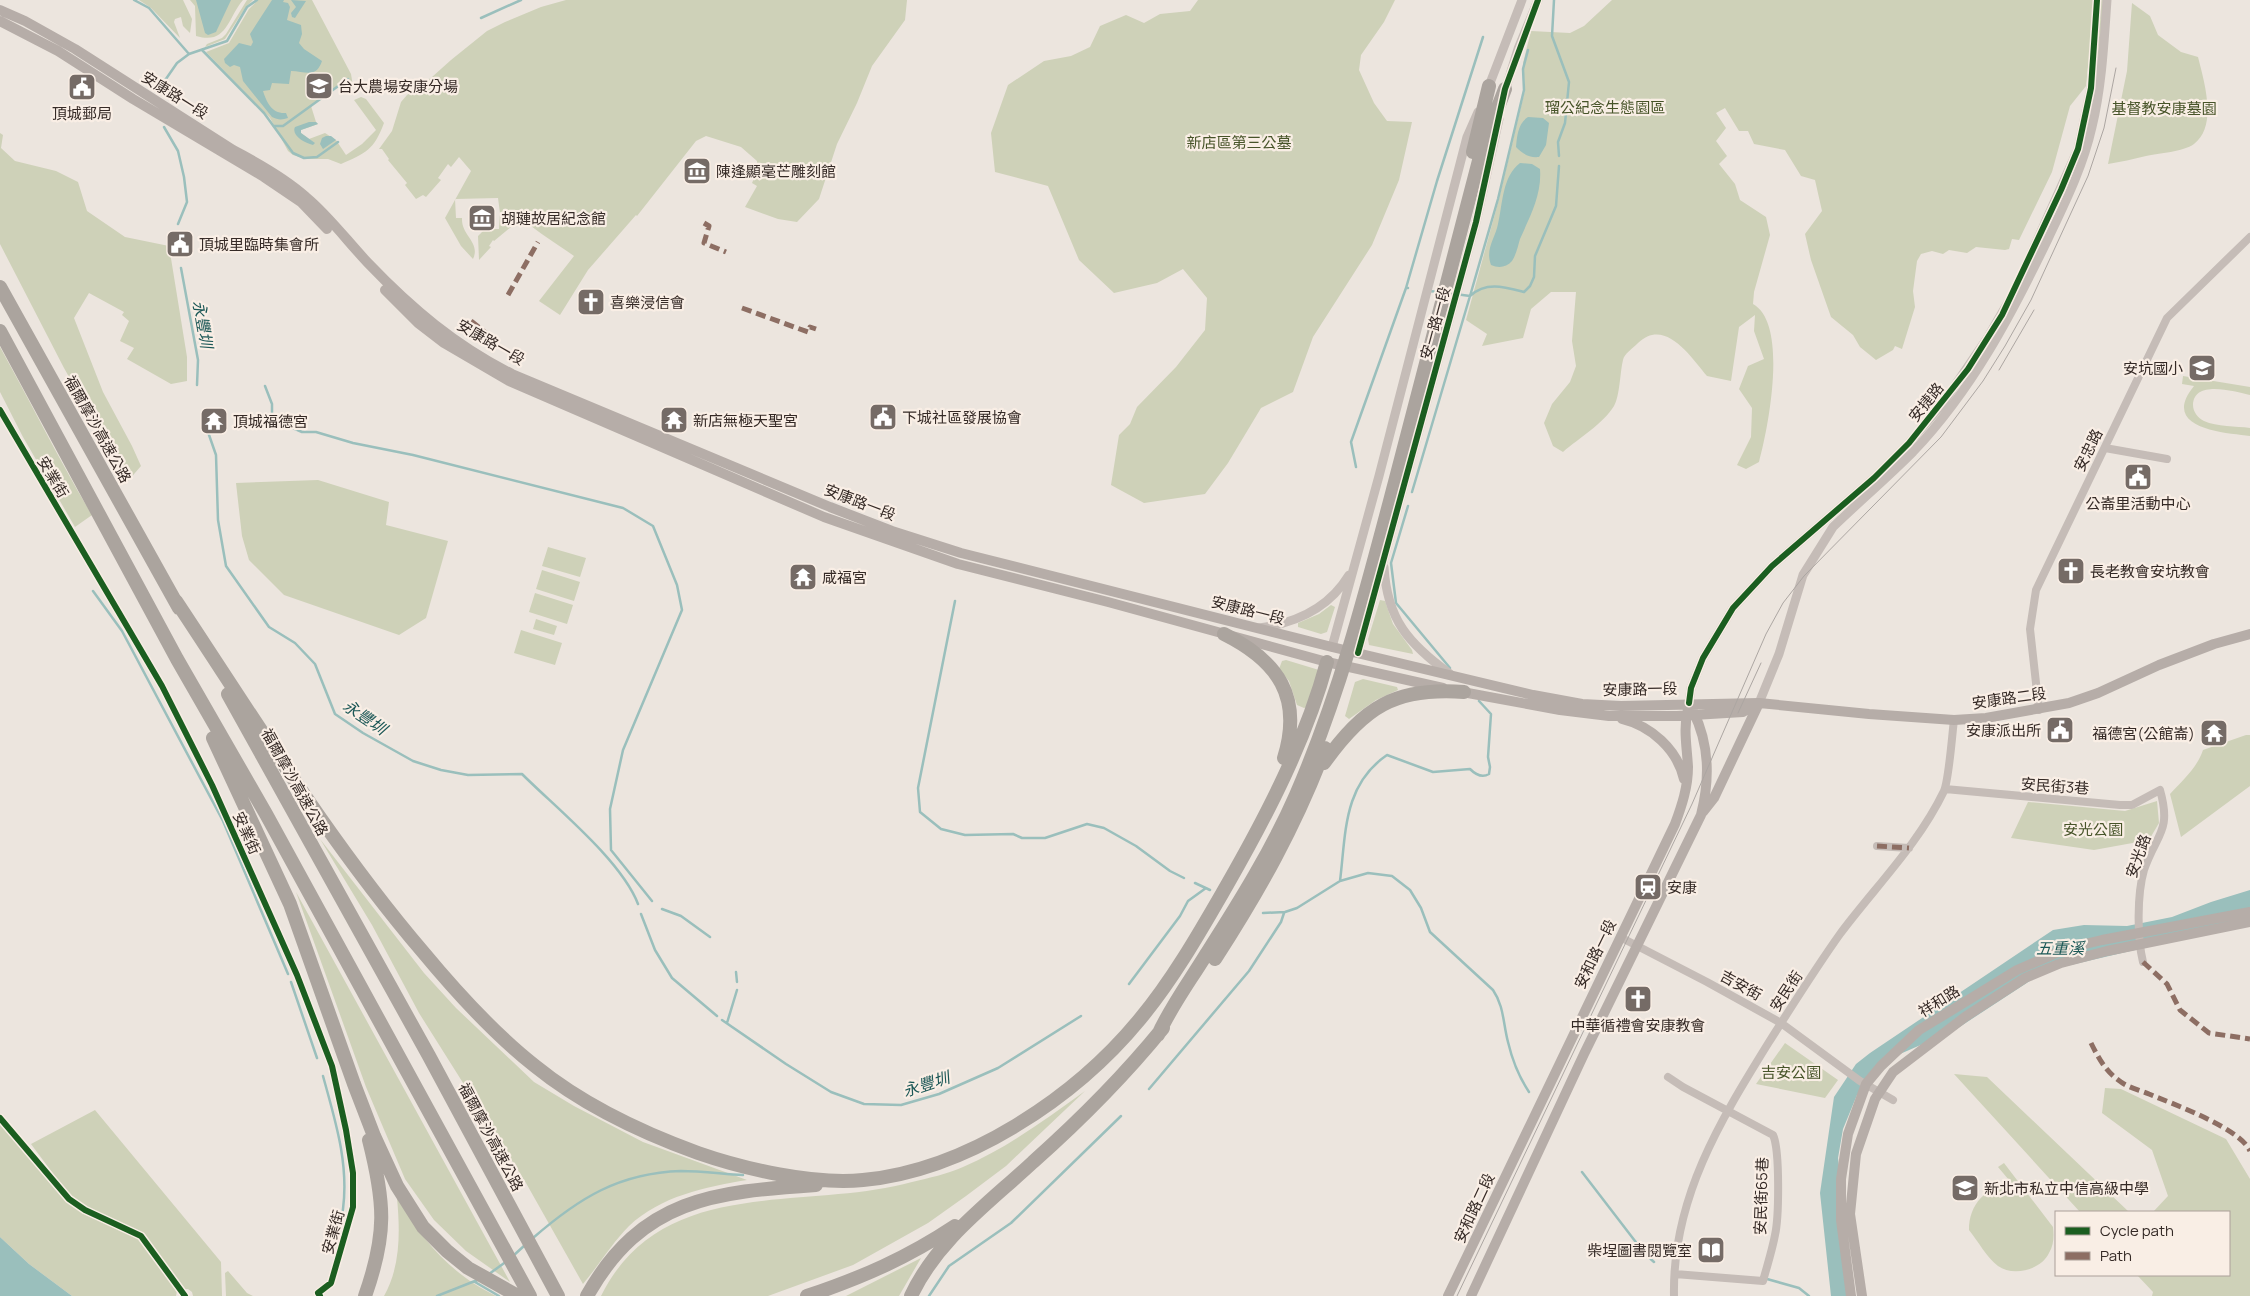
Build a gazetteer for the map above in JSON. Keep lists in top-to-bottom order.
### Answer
{
  "streets": {
    "highway": ["福爾摩沙高速公路"],
    "main road": [
      "安康路一段",
      "安康路二段",
      "安和路一段",
      "祥和路",
      "安和路二段"
    ],
    "street": [
      "安一路一段",
      "安捷路",
      "安忠路",
      "安業街",
      "安民街3巷",
      "安光路",
      "吉安街",
      "安民街",
      "安民街65巷"
    ]
  },
  "crossings": [
    ["安康路一段", "安一路一段"],
    ["安康路一段", "安捷路"],
    ["安康路一段", "安康路二段"],
    ["安康路一段", "安和路一段"],
    ["安捷路", "安康路二段"],
    ["安捷路", "安和路一段"],
    ["安忠路", "安康路二段"],
    ["安康路二段", "安民街"],
    ["安民街3巷", "安光路"],
    ["安民街3巷", "安民街"],
    ["安光路", "祥和路"],
    ["安和路一段", "吉安街"],
    ["安和路一段", "安和路二段"],
    ["吉安街", "安民街"],
    ["吉安街", "祥和路"],
    ["安民街", "安民街65巷"]
  ],
  "water": ["永豐圳", "五重溪"],
  "parks": [
    "瑠公紀念生態園區",
    "基督教安康墓園",
    "新店區第三公墓",
    "安光公園",
    "吉安公園"
  ],
  "places": {
    "school or university": ["台大農場安康分場", "安坑國小", "新北市私立中信高級中學"],
    "public building": [
      "頂城郵局",
      "頂城里臨時集會所",
      "下城社區發展協會",
      "公崙里活動中心",
      "安康派出所"
    ],
    "museum": ["陳逢顯毫芒雕刻館", "胡璉故居紀念館"],
    "church": ["喜樂浸信會", "長老教會安坑教會", "中華循禮會安康教會"],
    "temple": [
      "新店無極天聖宮",
      "頂城福德宮",
      "咸福宮",
      "福德宮(公館崙)"
    ],
    "station": ["安康"],
    "library": ["柴埕圖書閱覽室"]
  },
  "legend": ["Cycle path", "Path"]
}
